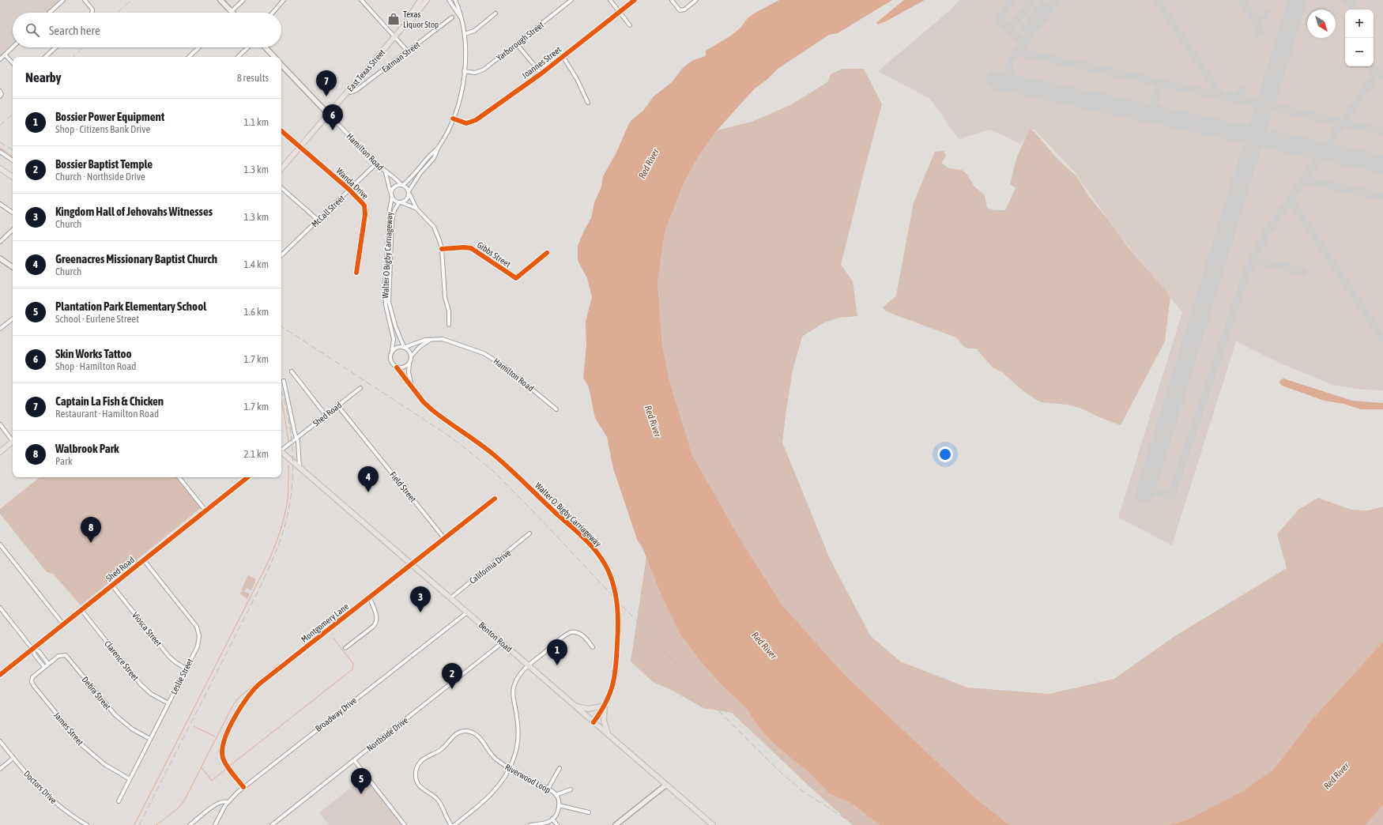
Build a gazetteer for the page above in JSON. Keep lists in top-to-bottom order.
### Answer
{
  "streets": {
    "main road": ["East Texas Street", "Benton Road"],
    "street": [
      "Yarborough Street",
      "Eatman Street",
      "Joannes Street",
      "Hamilton Road",
      "Wanda Drive",
      "McCall Street",
      "Gibbs Street",
      "Walter O Bigby Carriageway",
      "Shed Road",
      "Field Street",
      "Walter O. Bigby Carriageway",
      "California Drive",
      "Montgomery Lane",
      "Viosca Street",
      "Clarence Street",
      "Leslie Street",
      "Debra Street",
      "Broadway Drive",
      "James Street",
      "Northside Drive",
      "Riverwood Loop",
      "Doctors Drive"
    ]
  },
  "crossings": [
    ["Yarborough Street", "Walter O Bigby Carriageway"],
    ["Eatman Street", "East Texas Street"],
    ["Joannes Street", "Walter O Bigby Carriageway"],
    ["East Texas Street", "Hamilton Road"],
    ["East Texas Street", "Wanda Drive"],
    ["Hamilton Road", "McCall Street"],
    ["Hamilton Road", "Walter O Bigby Carriageway"],
    ["Hamilton Road", "Walter O. Bigby Carriageway"],
    ["Wanda Drive", "McCall Street"],
    ["Walter O Bigby Carriageway", "Walter O. Bigby Carriageway"],
    ["Shed Road", "Field Street"],
    ["Shed Road", "Viosca Street"],
    ["Shed Road", "Clarence Street"],
    ["Shed Road", "Leslie Street"],
    ["Field Street", "Montgomery Lane"],
    ["Walter O. Bigby Carriageway", "Benton Road"],
    ["California Drive", "Benton Road"],
    ["Montgomery Lane", "Benton Road"],
    ["Montgomery Lane", "Broadway Drive"],
    ["Viosca Street", "Leslie Street"],
    ["Benton Road", "Broadway Drive"],
    ["Benton Road", "Northside Drive"],
    ["Clarence Street", "Leslie Street"],
    ["Leslie Street", "Debra Street"],
    ["Leslie Street", "James Street"],
    ["Debra Street", "James Street"]
  ],
  "water": ["Red River"],
  "places": {
    "shop": ["Texas Liquor Stop"]
  },
  "north": "bottom right",
  "page": {
    "map_buttons": ["+", "−"],
    "search": "Search here",
    "heading": ["Nearby", "8 results"],
    "pins": [
      "7",
      "6",
      "4",
      "8",
      "3",
      "1",
      "2",
      "5"
    ],
    "list": [
      {
        "mark": "1",
        "name": "Bossier Power Equipment",
        "note": "Shop · Citizens Bank Drive",
        "value": "1.1 km"
      },
      {
        "mark": "2",
        "name": "Bossier Baptist Temple",
        "note": "Church · Northside Drive",
        "value": "1.3 km"
      },
      {
        "mark": "3",
        "name": "Kingdom Hall of Jehovahs Witnesses",
        "note": "Church",
        "value": "1.3 km"
      },
      {
        "mark": "4",
        "name": "Greenacres Missionary Baptist Church",
        "note": "Church",
        "value": "1.4 km"
      },
      {
        "mark": "5",
        "name": "Plantation Park Elementary School",
        "note": "School · Eurlene Street",
        "value": "1.6 km"
      },
      {
        "mark": "6",
        "name": "Skin Works Tattoo",
        "note": "Shop · Hamilton Road",
        "value": "1.7 km"
      },
      {
        "mark": "7",
        "name": "Captain La Fish & Chicken",
        "note": "Restaurant · Hamilton Road",
        "value": "1.7 km"
      },
      {
        "mark": "8",
        "name": "Walbrook Park",
        "note": "Park",
        "value": "2.1 km"
      }
    ]
  }
}
